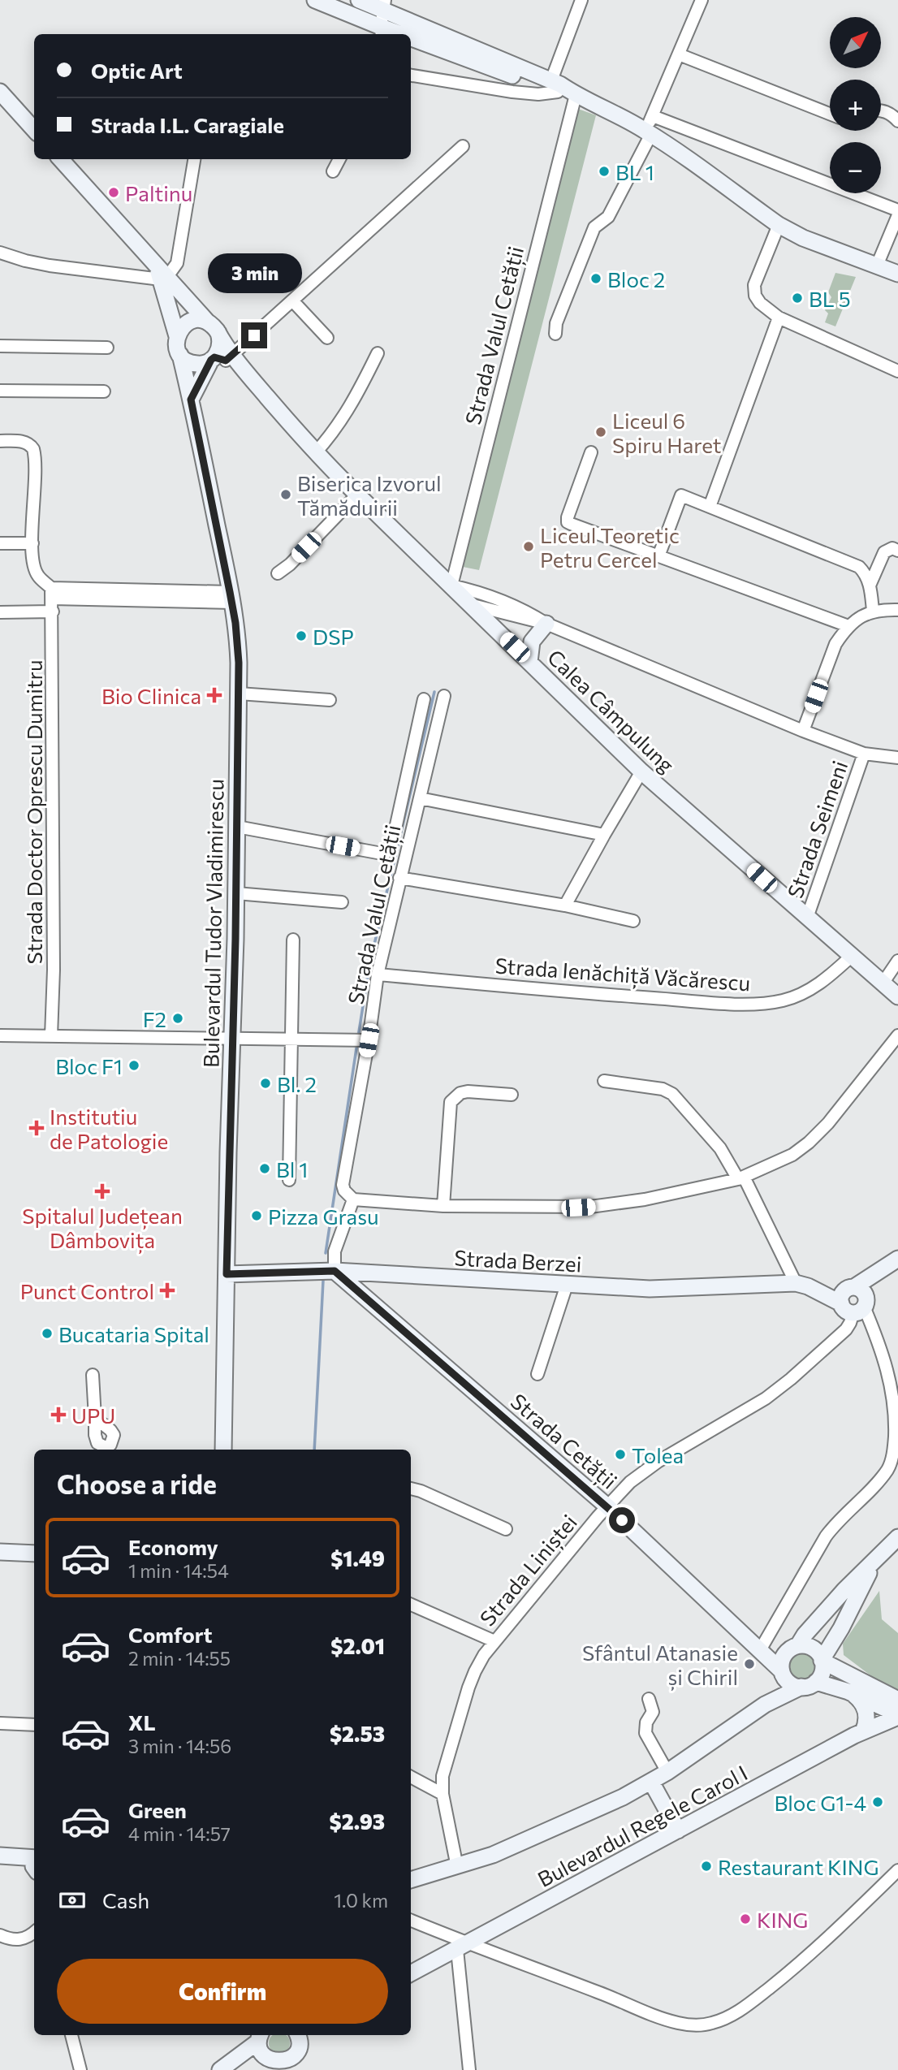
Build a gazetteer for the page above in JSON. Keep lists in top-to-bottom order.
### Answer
{
  "streets": {
    "main road": [
      "Calea Câmpulung",
      "Bulevardul Tudor Vladimirescu",
      "Strada Berzei",
      "Strada Cetății",
      "Bulevardul Regele Carol I"
    ],
    "street": [
      "Strada Valul Cetății",
      "Strada Doctor Oprescu Dumitru",
      "Strada Seimeni",
      "Strada Ienăchiță Văcărescu",
      "Strada Liniștei"
    ]
  },
  "crossings": [
    ["Strada Valul Cetății", "Calea Câmpulung"],
    ["Strada Valul Cetății", "Bulevardul Tudor Vladimirescu"],
    ["Strada Valul Cetății", "Strada Ienăchiță Văcărescu"],
    ["Calea Câmpulung", "Strada Seimeni"],
    ["Calea Câmpulung", "Bulevardul Tudor Vladimirescu"],
    ["Calea Câmpulung", "Strada Ienăchiță Văcărescu"],
    ["Bulevardul Tudor Vladimirescu", "Strada Berzei"],
    ["Strada Berzei", "Strada Cetății"],
    ["Strada Berzei", "Strada Liniștei"],
    ["Strada Cetății", "Strada Liniștei"]
  ],
  "places": {
    "other": [
      "BL 1",
      "Paltinu",
      "Bloc 2",
      "BL 5",
      "Liceul 6 Spiru Haret",
      "Biserica Izvorul Tămăduirii",
      "Liceul Teoretic Petru Cercel",
      "DSP",
      "F2",
      "Bloc F1",
      "Bl. 2",
      "Bl 1",
      "Pizza Grasu",
      "Bucataria Spital",
      "Tolea",
      "Sfântul Atanasie și Chiril",
      "Bloc G1-4",
      "Restaurant KING",
      "KING"
    ],
    "health": [
      "Bio Clinica",
      "Institutiu de Patologie",
      "Spitalul Județean Dâmbovița",
      "Punct Control",
      "UPU"
    ]
  },
  "north": "top right",
  "page": {
    "map_buttons": ["+", "−"],
    "banner": ["Optic Art", "Strada I.L. Caragiale"],
    "bubble": "3 min",
    "heading": "Choose a ride",
    "list": [
      {
        "name": "Economy",
        "note": "1 min · 14:54",
        "value": "$1.49"
      },
      {
        "name": "Comfort",
        "note": "2 min · 14:55",
        "value": "$2.01"
      },
      {
        "name": "XL",
        "note": "3 min · 14:56",
        "value": "$2.53"
      },
      {
        "name": "Green",
        "note": "4 min · 14:57",
        "value": "$2.93"
      }
    ],
    "pay": ["Cash", "1.0 km"],
    "buttons": "Confirm"
  }
}
